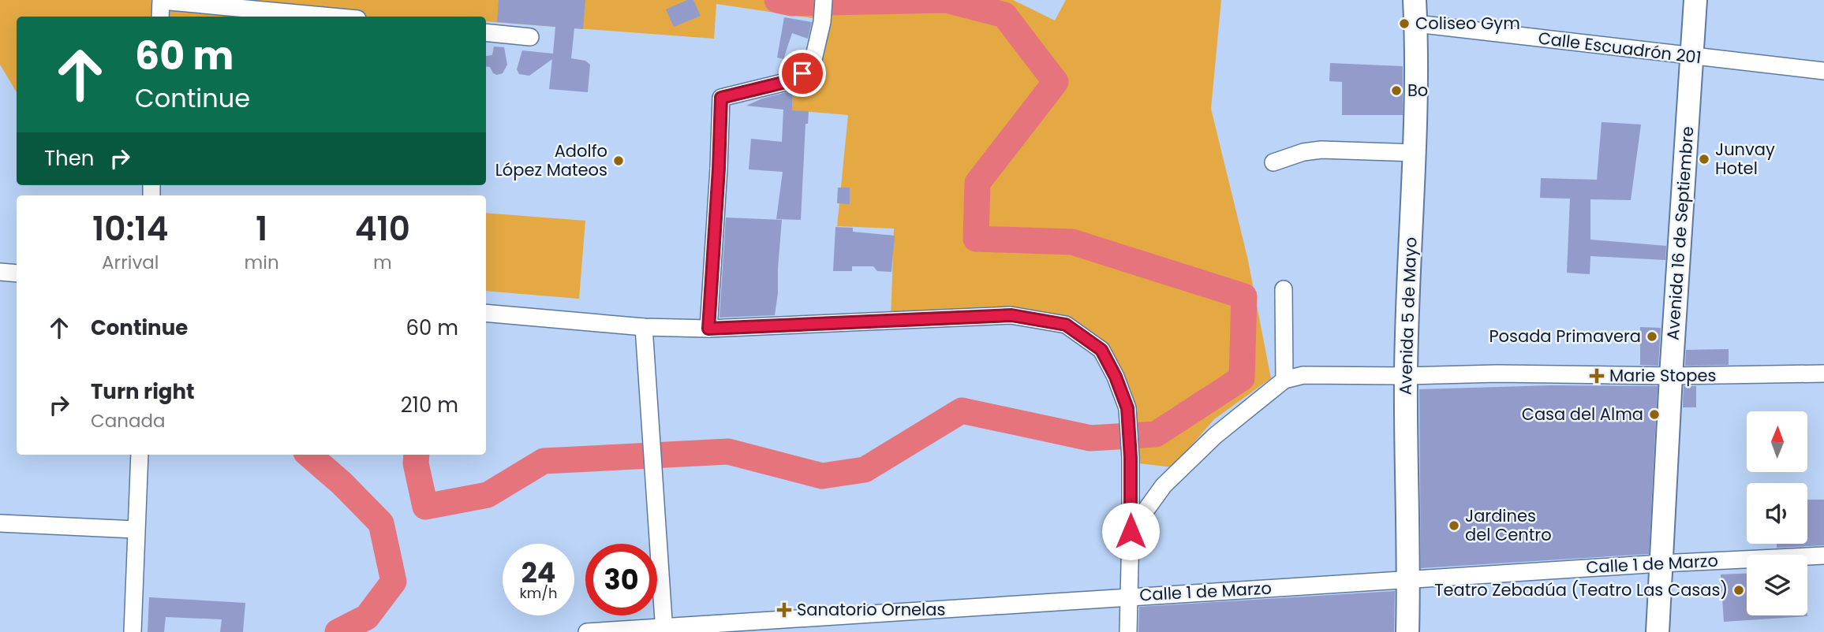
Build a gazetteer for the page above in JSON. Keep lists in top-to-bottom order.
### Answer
{
  "streets": {
    "main road": ["Avenida 16 de Septiembre", "Avenida 5 de Mayo"],
    "street": ["Calle Escuadrón 201", "Calle 1 de Marzo"]
  },
  "crossings": [
    ["Calle Escuadrón 201", "Avenida 16 de Septiembre"],
    ["Calle Escuadrón 201", "Avenida 5 de Mayo"],
    ["Avenida 16 de Septiembre", "Calle 1 de Marzo"],
    ["Avenida 5 de Mayo", "Calle 1 de Marzo"]
  ],
  "places": {
    "other": [
      "Coliseo Gym",
      "Bo",
      "Junvay Hotel",
      "Adolfo López Mateos",
      "Posada Primavera",
      "Casa del Alma",
      "Jardines del Centro",
      "Teatro Zebadúa (Teatro Las Casas)"
    ],
    "health": ["Marie Stopes", "Sanatorio Ornelas"]
  },
  "north": "top",
  "page": {
    "turn": ["60 m", "Continue"],
    "then": "Then",
    "eta": [
      "10:14",
      "Arrival",
      "1",
      "min",
      "410",
      "m"
    ],
    "list": [
      {
        "name": "Continue",
        "value": "60 m"
      },
      {
        "name": "Turn right",
        "note": "Canada",
        "value": "210 m"
      }
    ],
    "speed": "24 km/h",
    "limit": "30"
  }
}
